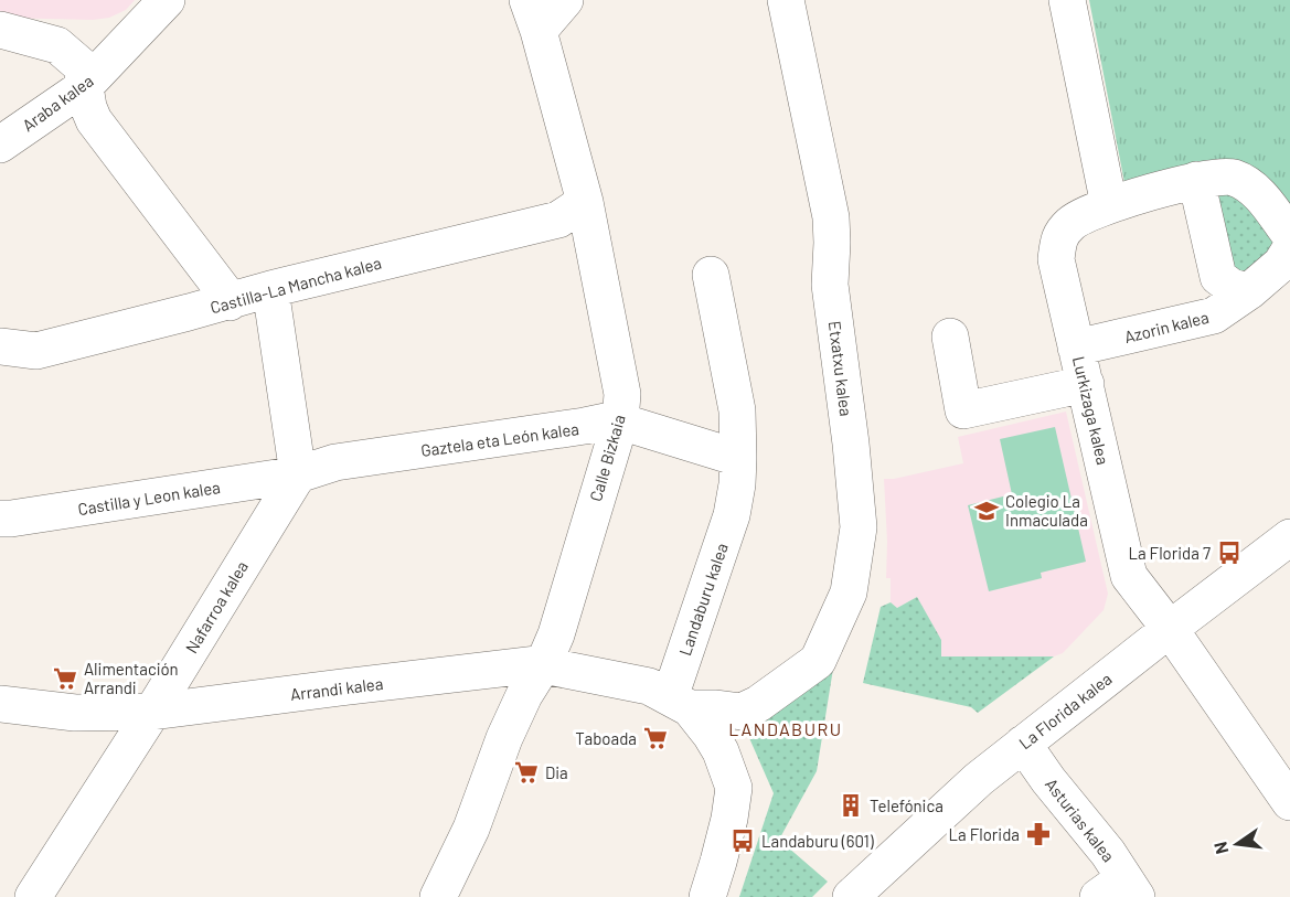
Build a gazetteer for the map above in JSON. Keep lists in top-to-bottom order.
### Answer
{
  "streets": {
    "street": [
      "Araba kalea",
      "Castilla-La Mancha kalea",
      "Azorin kalea",
      "Etxatxu kalea",
      "Lurkizaga kalea",
      "Gaztela eta León kalea",
      "Calle Bizkaia",
      "Castilla y Leon kalea",
      "Landaburu kalea",
      "Nafarroa kalea",
      "Arrandi kalea",
      "La Florida kalea",
      "Asturias kalea"
    ]
  },
  "crossings": [
    ["Castilla-La Mancha kalea", "Calle Bizkaia"],
    ["Azorin kalea", "Lurkizaga kalea"],
    ["Etxatxu kalea", "Landaburu kalea"],
    ["Etxatxu kalea", "Arrandi kalea"],
    ["Lurkizaga kalea", "La Florida kalea"],
    ["Gaztela eta León kalea", "Calle Bizkaia"],
    ["Gaztela eta León kalea", "Castilla y Leon kalea"],
    ["Gaztela eta León kalea", "Landaburu kalea"],
    ["Gaztela eta León kalea", "Nafarroa kalea"],
    ["Calle Bizkaia", "Arrandi kalea"],
    ["Castilla y Leon kalea", "Nafarroa kalea"],
    ["Landaburu kalea", "Arrandi kalea"],
    ["Nafarroa kalea", "Arrandi kalea"],
    ["La Florida kalea", "Asturias kalea"]
  ],
  "districts": ["LANDABURU"],
  "places": {
    "school or university": ["Colegio La Inmaculada"],
    "bus stop": ["La Florida 7", "Landaburu (601)"],
    "supermarket": ["Alimentación Arrandi", "Taboada", "Dia"],
    "building": ["Telefónica"],
    "pharmacy": ["La Florida"]
  },
  "north": "left"
}
